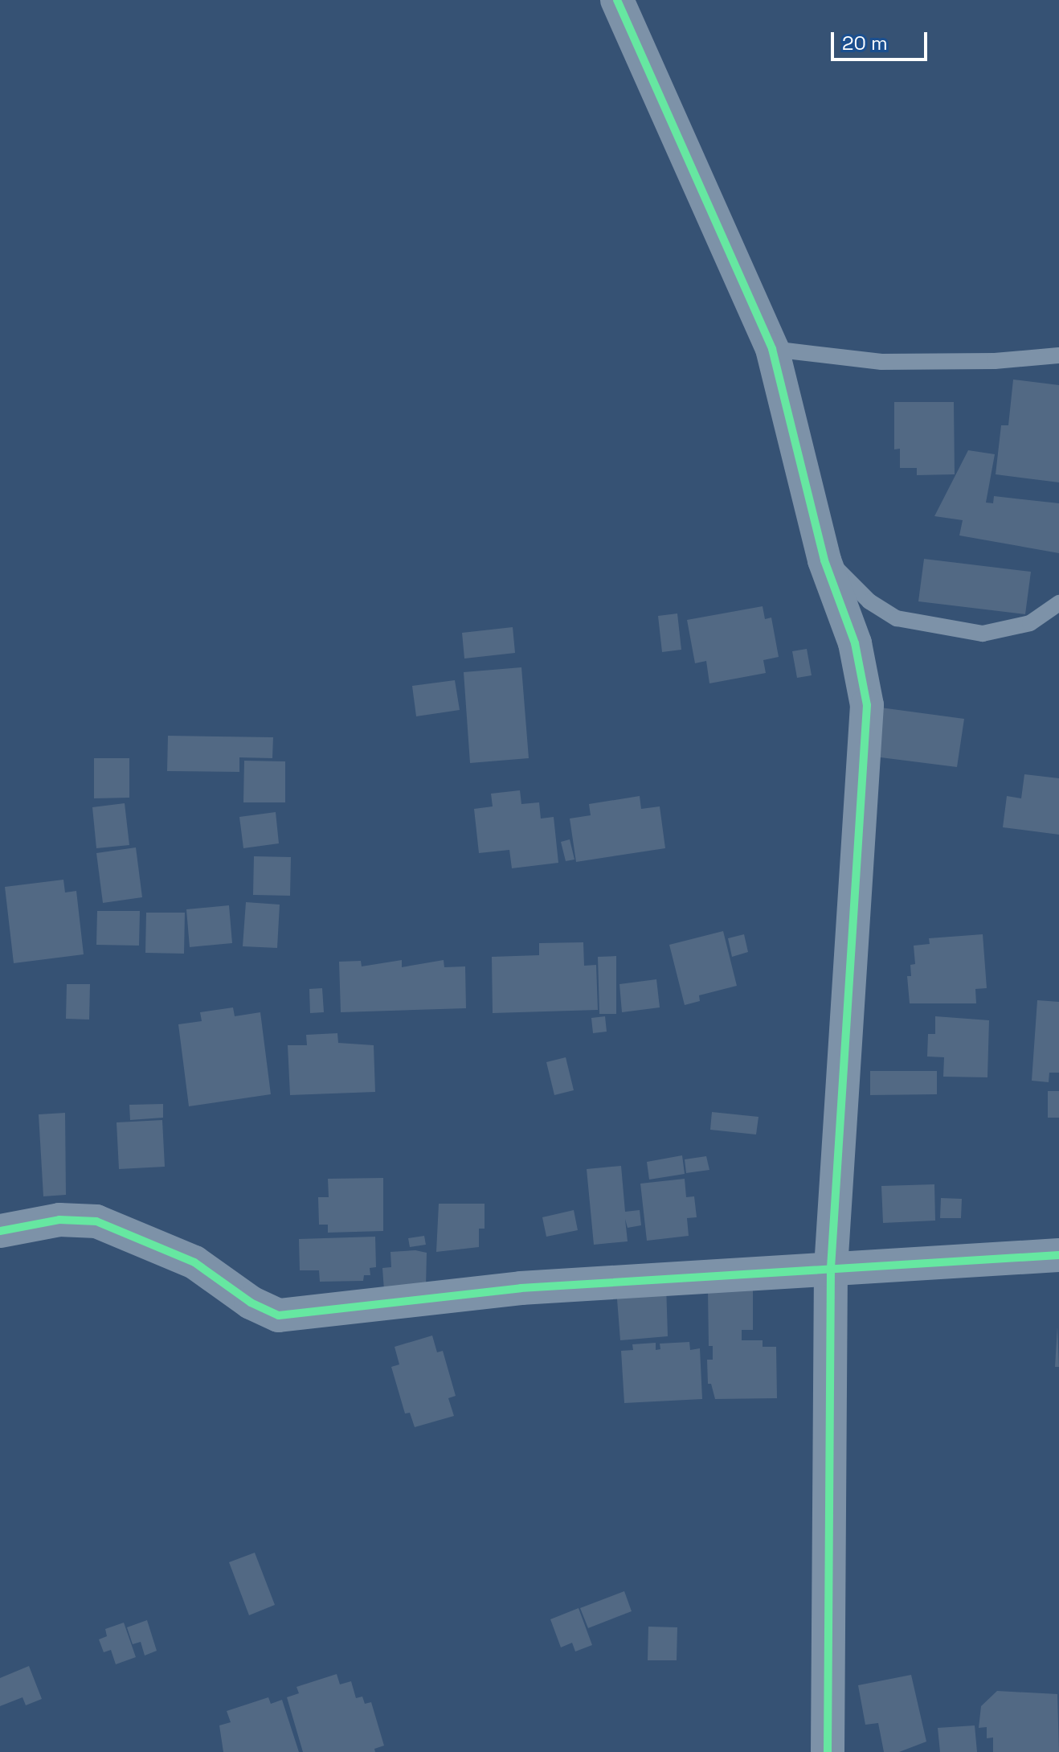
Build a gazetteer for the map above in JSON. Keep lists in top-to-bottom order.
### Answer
{
  "scale_bar": "20 m"
}
